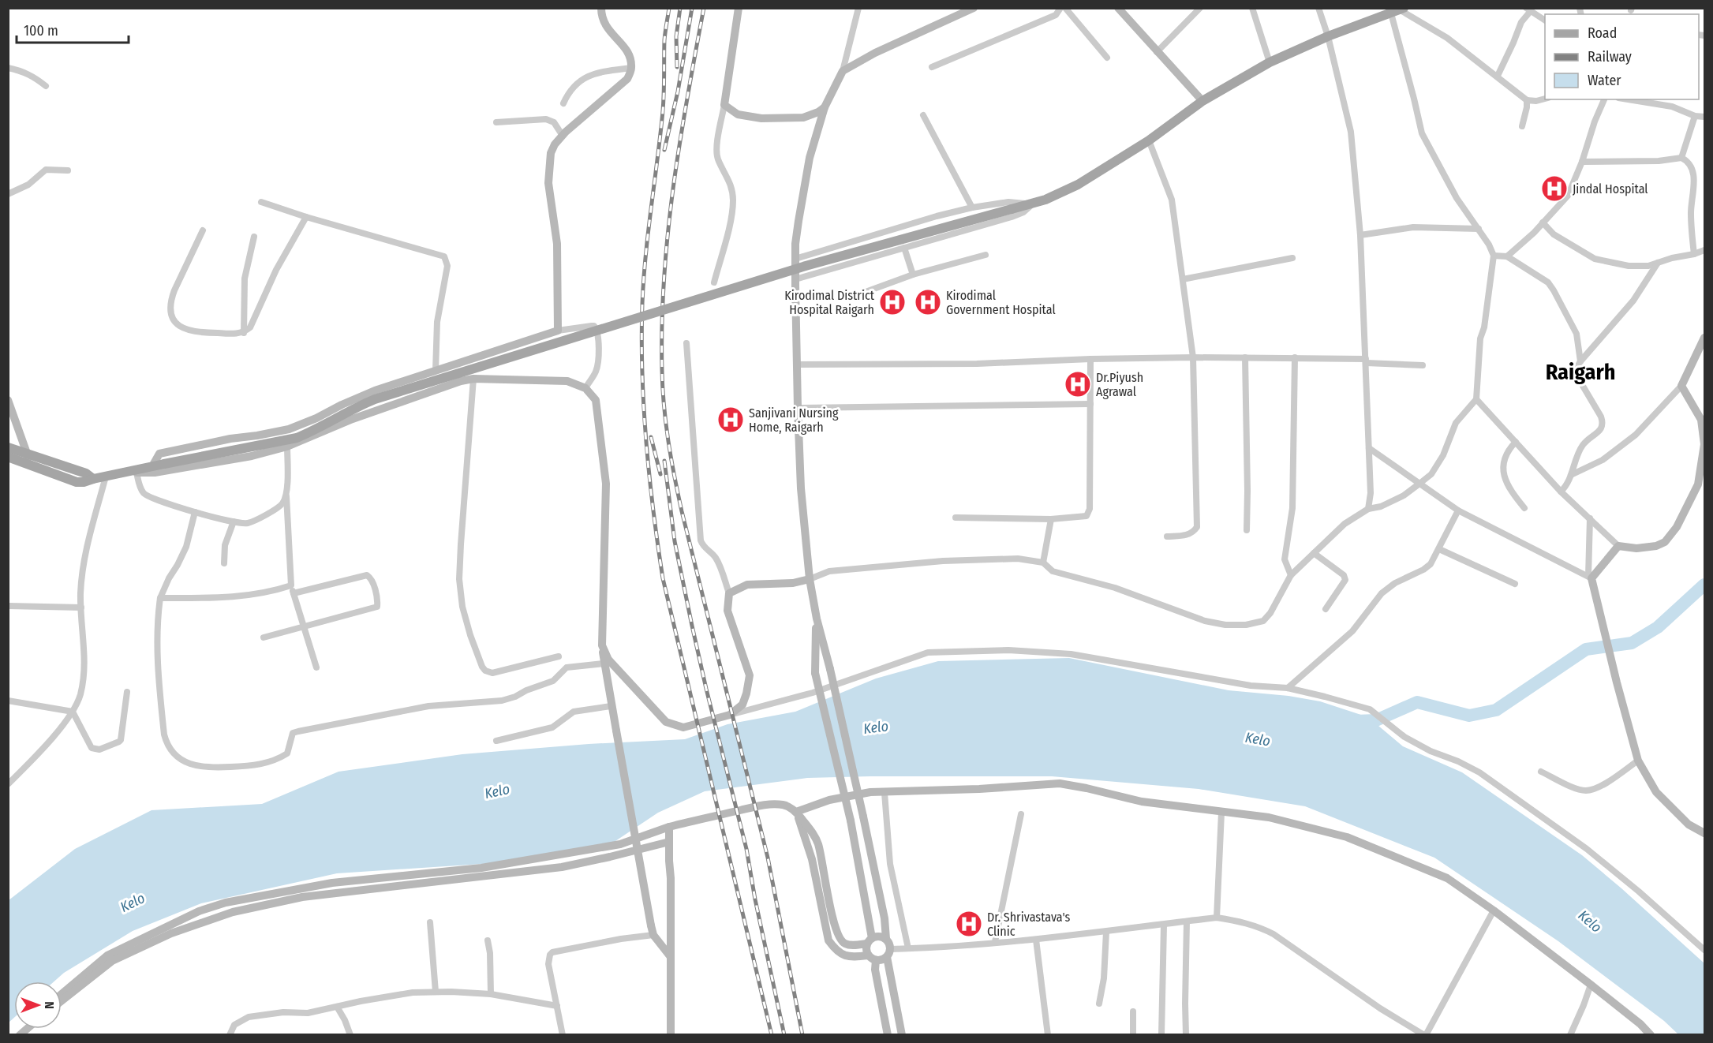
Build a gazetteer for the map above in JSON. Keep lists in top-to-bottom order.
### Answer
{
  "districts": ["Raigarh"],
  "water": ["Kelo"],
  "places": {
    "hospital": [
      "Jindal Hospital",
      "Kirodimal District Hospital Raigarh",
      "Kirodimal Government Hospital",
      "Dr.Piyush Agrawal",
      "Sanjivani Nursing Home, Raigarh",
      "Dr. Shrivastava's Clinic"
    ]
  },
  "legend": ["Road", "Railway", "Water"],
  "scale_bar": "100 m",
  "north": "right"
}
